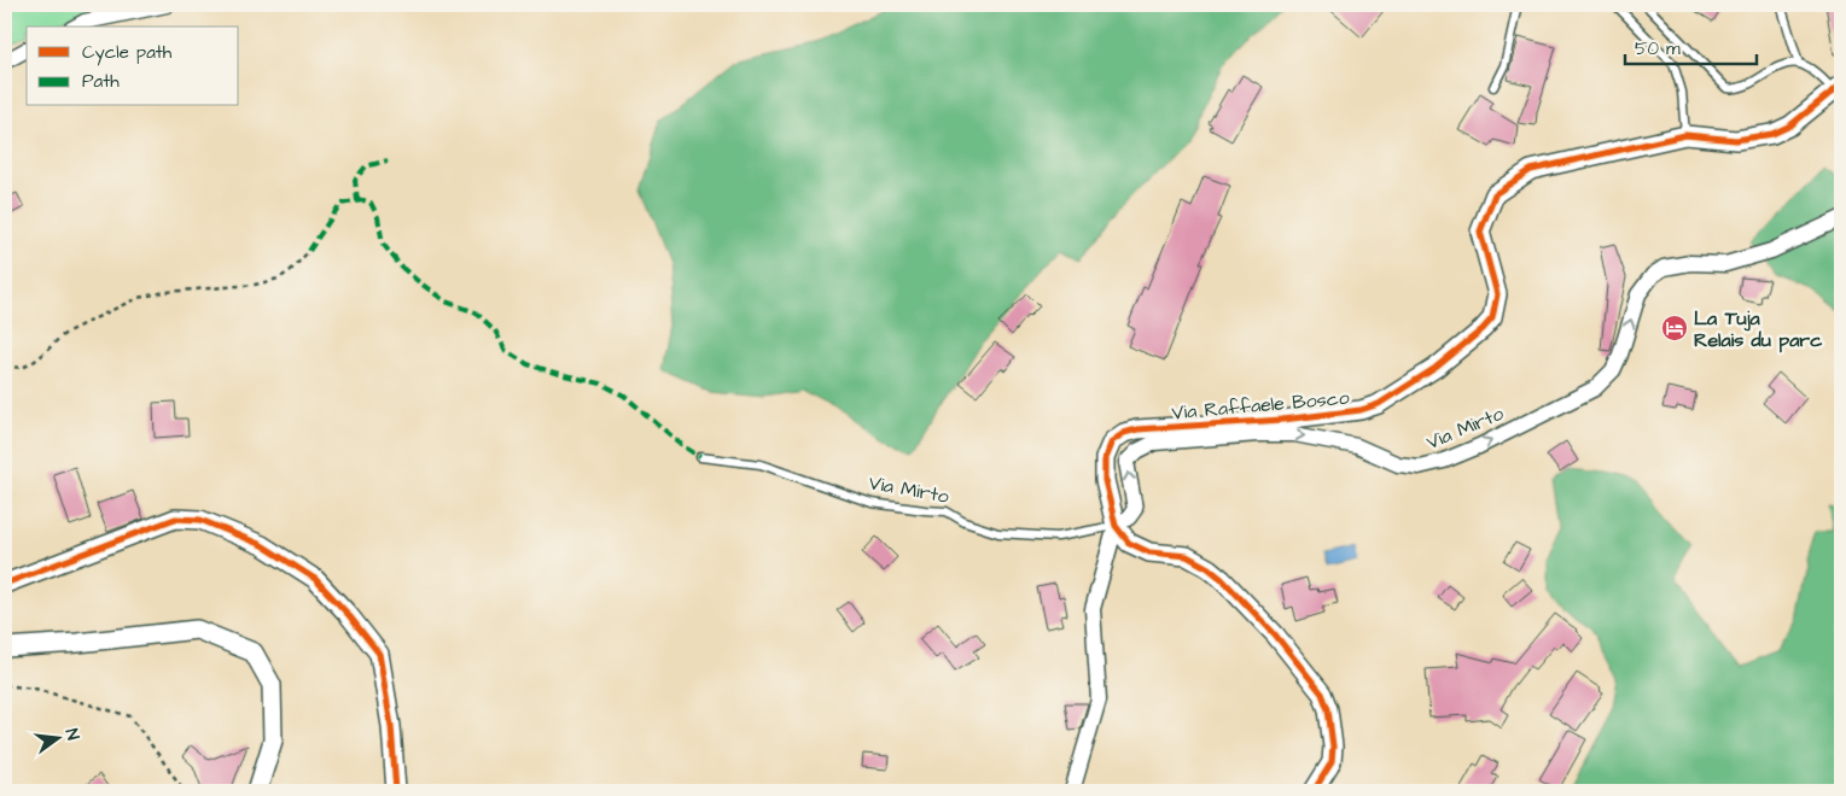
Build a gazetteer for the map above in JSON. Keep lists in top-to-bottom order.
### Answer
{
  "streets": {
    "street": ["Via Raffaele Bosco", "Via Mirto"]
  },
  "crossings": [
    ["Via Raffaele Bosco", "Via Mirto"]
  ],
  "one_way": ["Via Mirto"],
  "places": {
    "hotel": ["La Tuja Relais du parc"]
  },
  "legend": ["Cycle path", "Path"],
  "scale_bar": "50 m",
  "north": "right"
}
